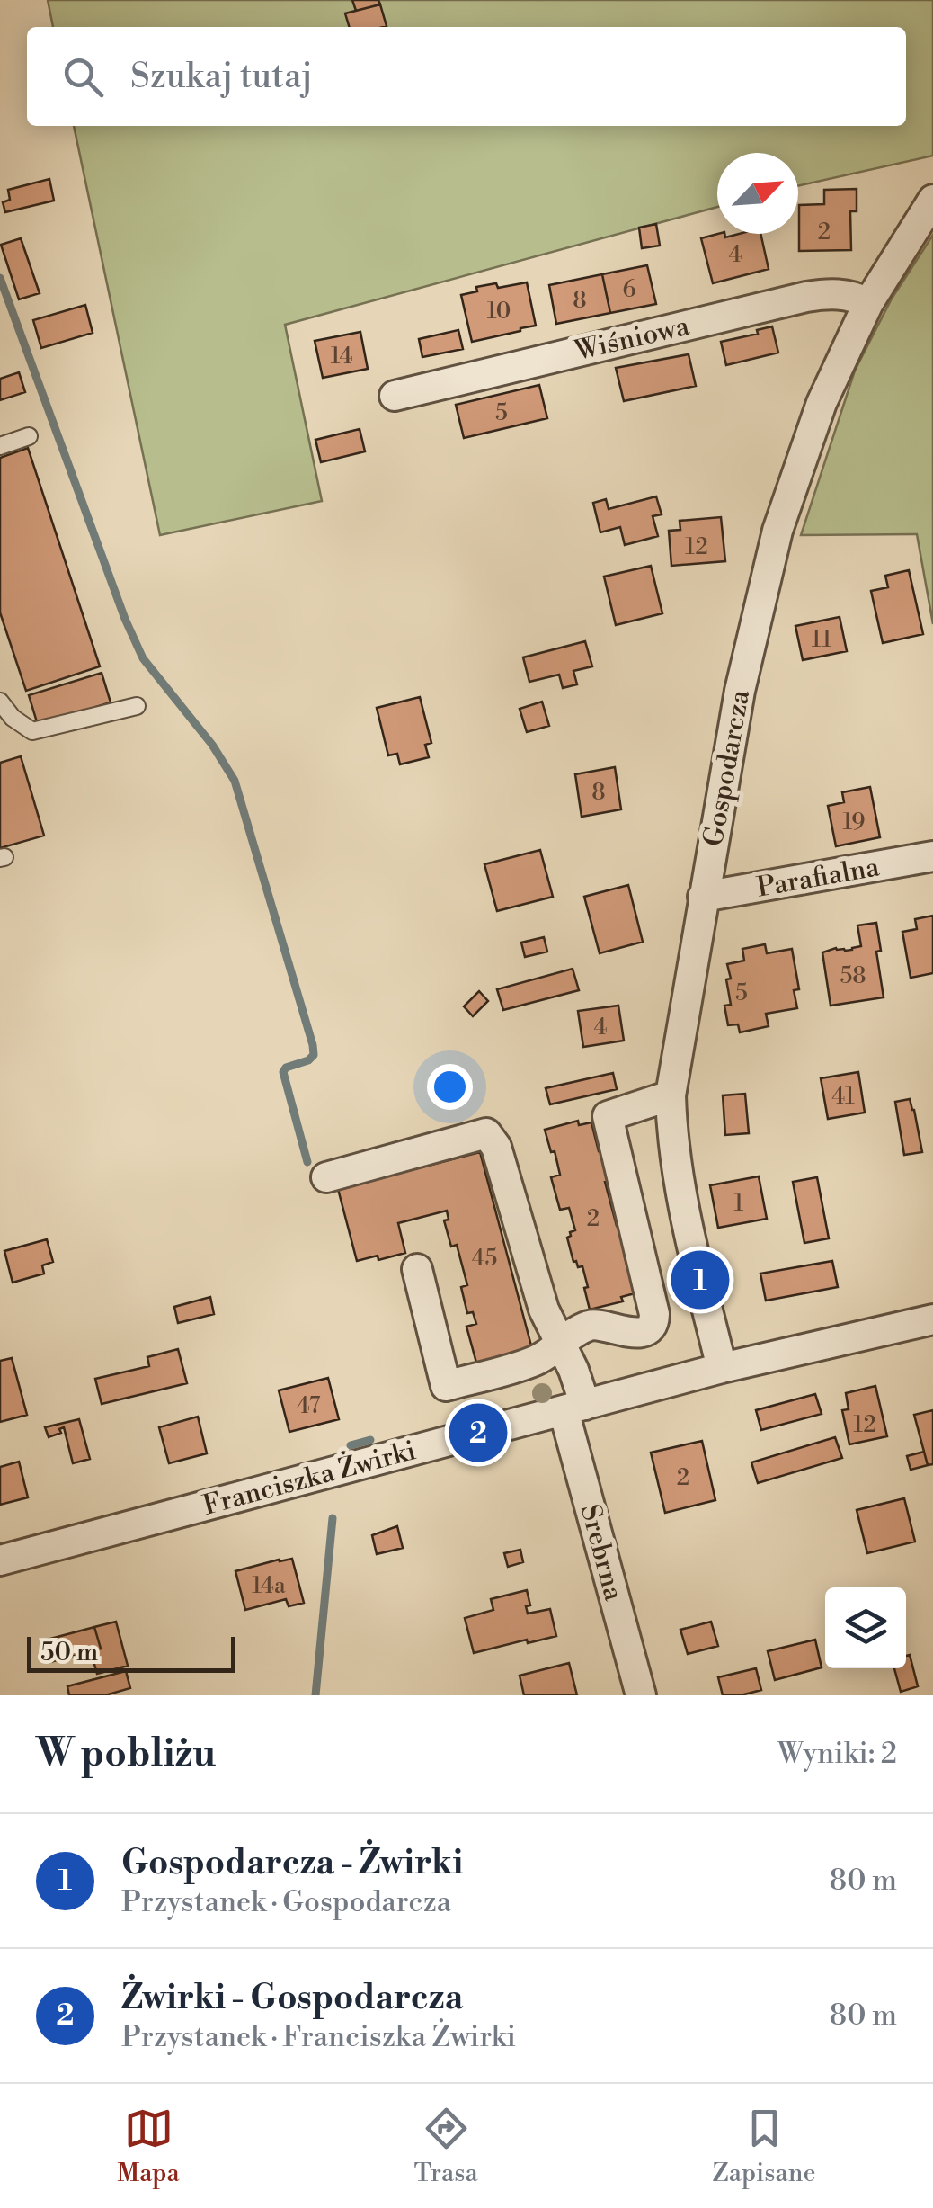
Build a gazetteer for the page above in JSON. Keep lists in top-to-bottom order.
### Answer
{
  "streets": {
    "street": [
      "Wiśniowa",
      "Gospodarcza",
      "Parafialna",
      "Franciszka Żwirki",
      "Srebrna"
    ]
  },
  "crossings": [
    ["Wiśniowa", "Gospodarcza"],
    ["Gospodarcza", "Parafialna"],
    ["Gospodarcza", "Franciszka Żwirki"],
    ["Franciszka Żwirki", "Srebrna"]
  ],
  "house_numbers": [
    "2",
    "4",
    "6",
    "8",
    "10",
    "14",
    "5",
    "12",
    "11",
    "8",
    "19",
    "58",
    "5",
    "4",
    "41",
    "1",
    "2",
    "45",
    "47",
    "12",
    "2",
    "14a"
  ],
  "scale_bar": "50 m",
  "north": "top right",
  "page": {
    "search": "Szukaj tutaj",
    "pins": ["1", "2"],
    "scale": "50 m",
    "heading": ["W pobliżu", "Wyniki: 2"],
    "list": [
      {
        "mark": "1",
        "name": "Gospodarcza - Żwirki",
        "note": "Przystanek · Gospodarcza",
        "value": "80 m"
      },
      {
        "mark": "2",
        "name": "Żwirki - Gospodarcza",
        "note": "Przystanek · Franciszka Żwirki",
        "value": "80 m"
      }
    ],
    "nav": ["Mapa", "Trasa", "Zapisane"]
  }
}
